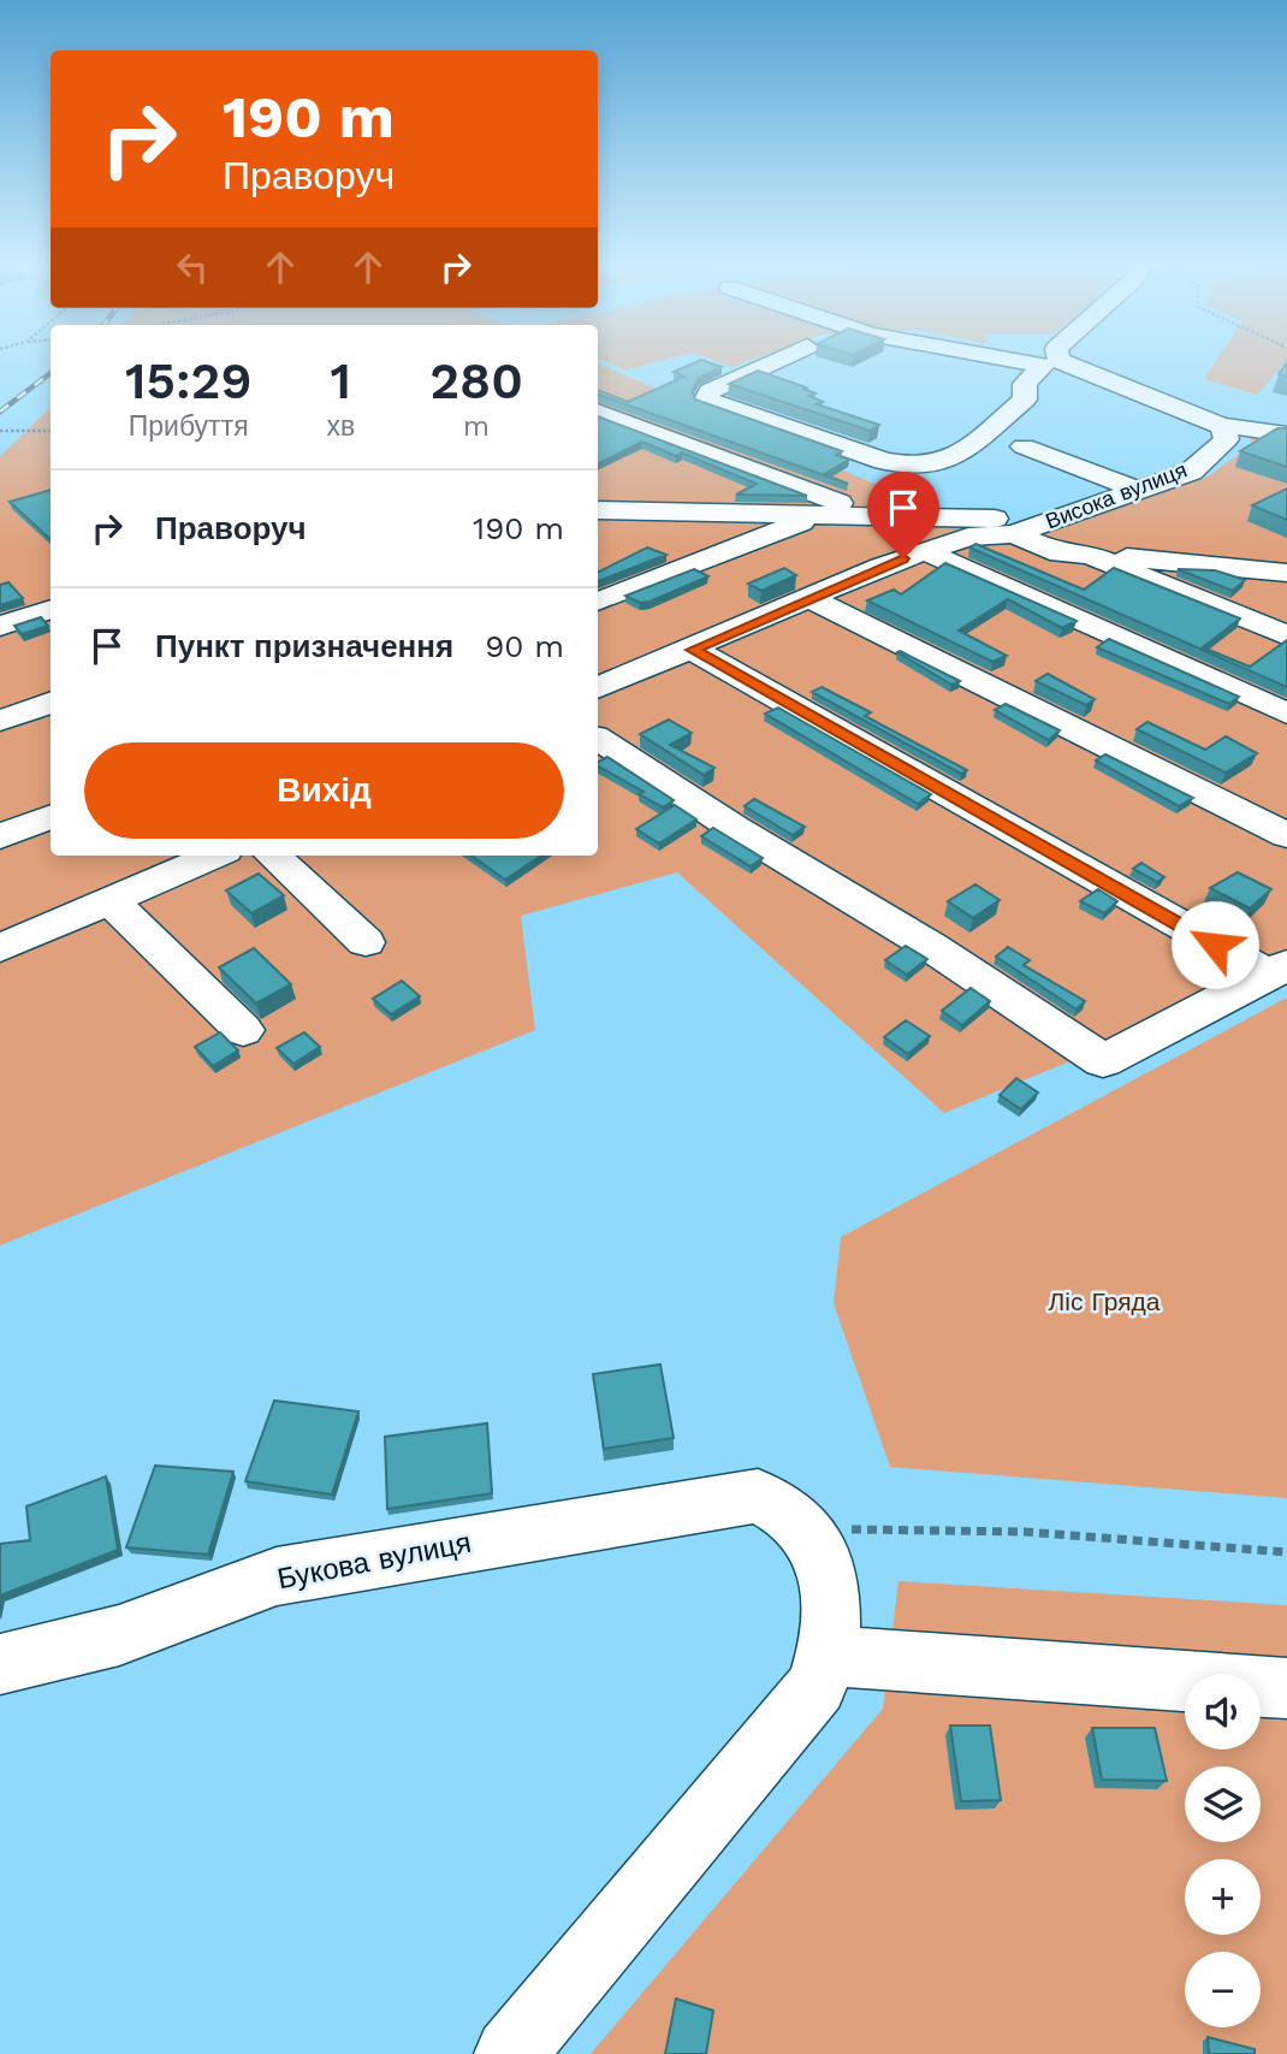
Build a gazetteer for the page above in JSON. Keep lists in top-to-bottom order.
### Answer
{
  "streets": {
    "street": ["Висока вулиця", "Букова вулиця"]
  },
  "parks": ["Ліс Гряда"],
  "page": {
    "turn": ["190 m", "Праворуч"],
    "eta": [
      "15:29",
      "Прибуття",
      "1",
      "хв",
      "280",
      "m"
    ],
    "list": [
      {
        "name": "Праворуч",
        "value": "190 m"
      },
      {
        "name": "Пункт призначення",
        "value": "90 m"
      }
    ],
    "buttons": "Вихід",
    "map_buttons": ["+", "−"]
  }
}
